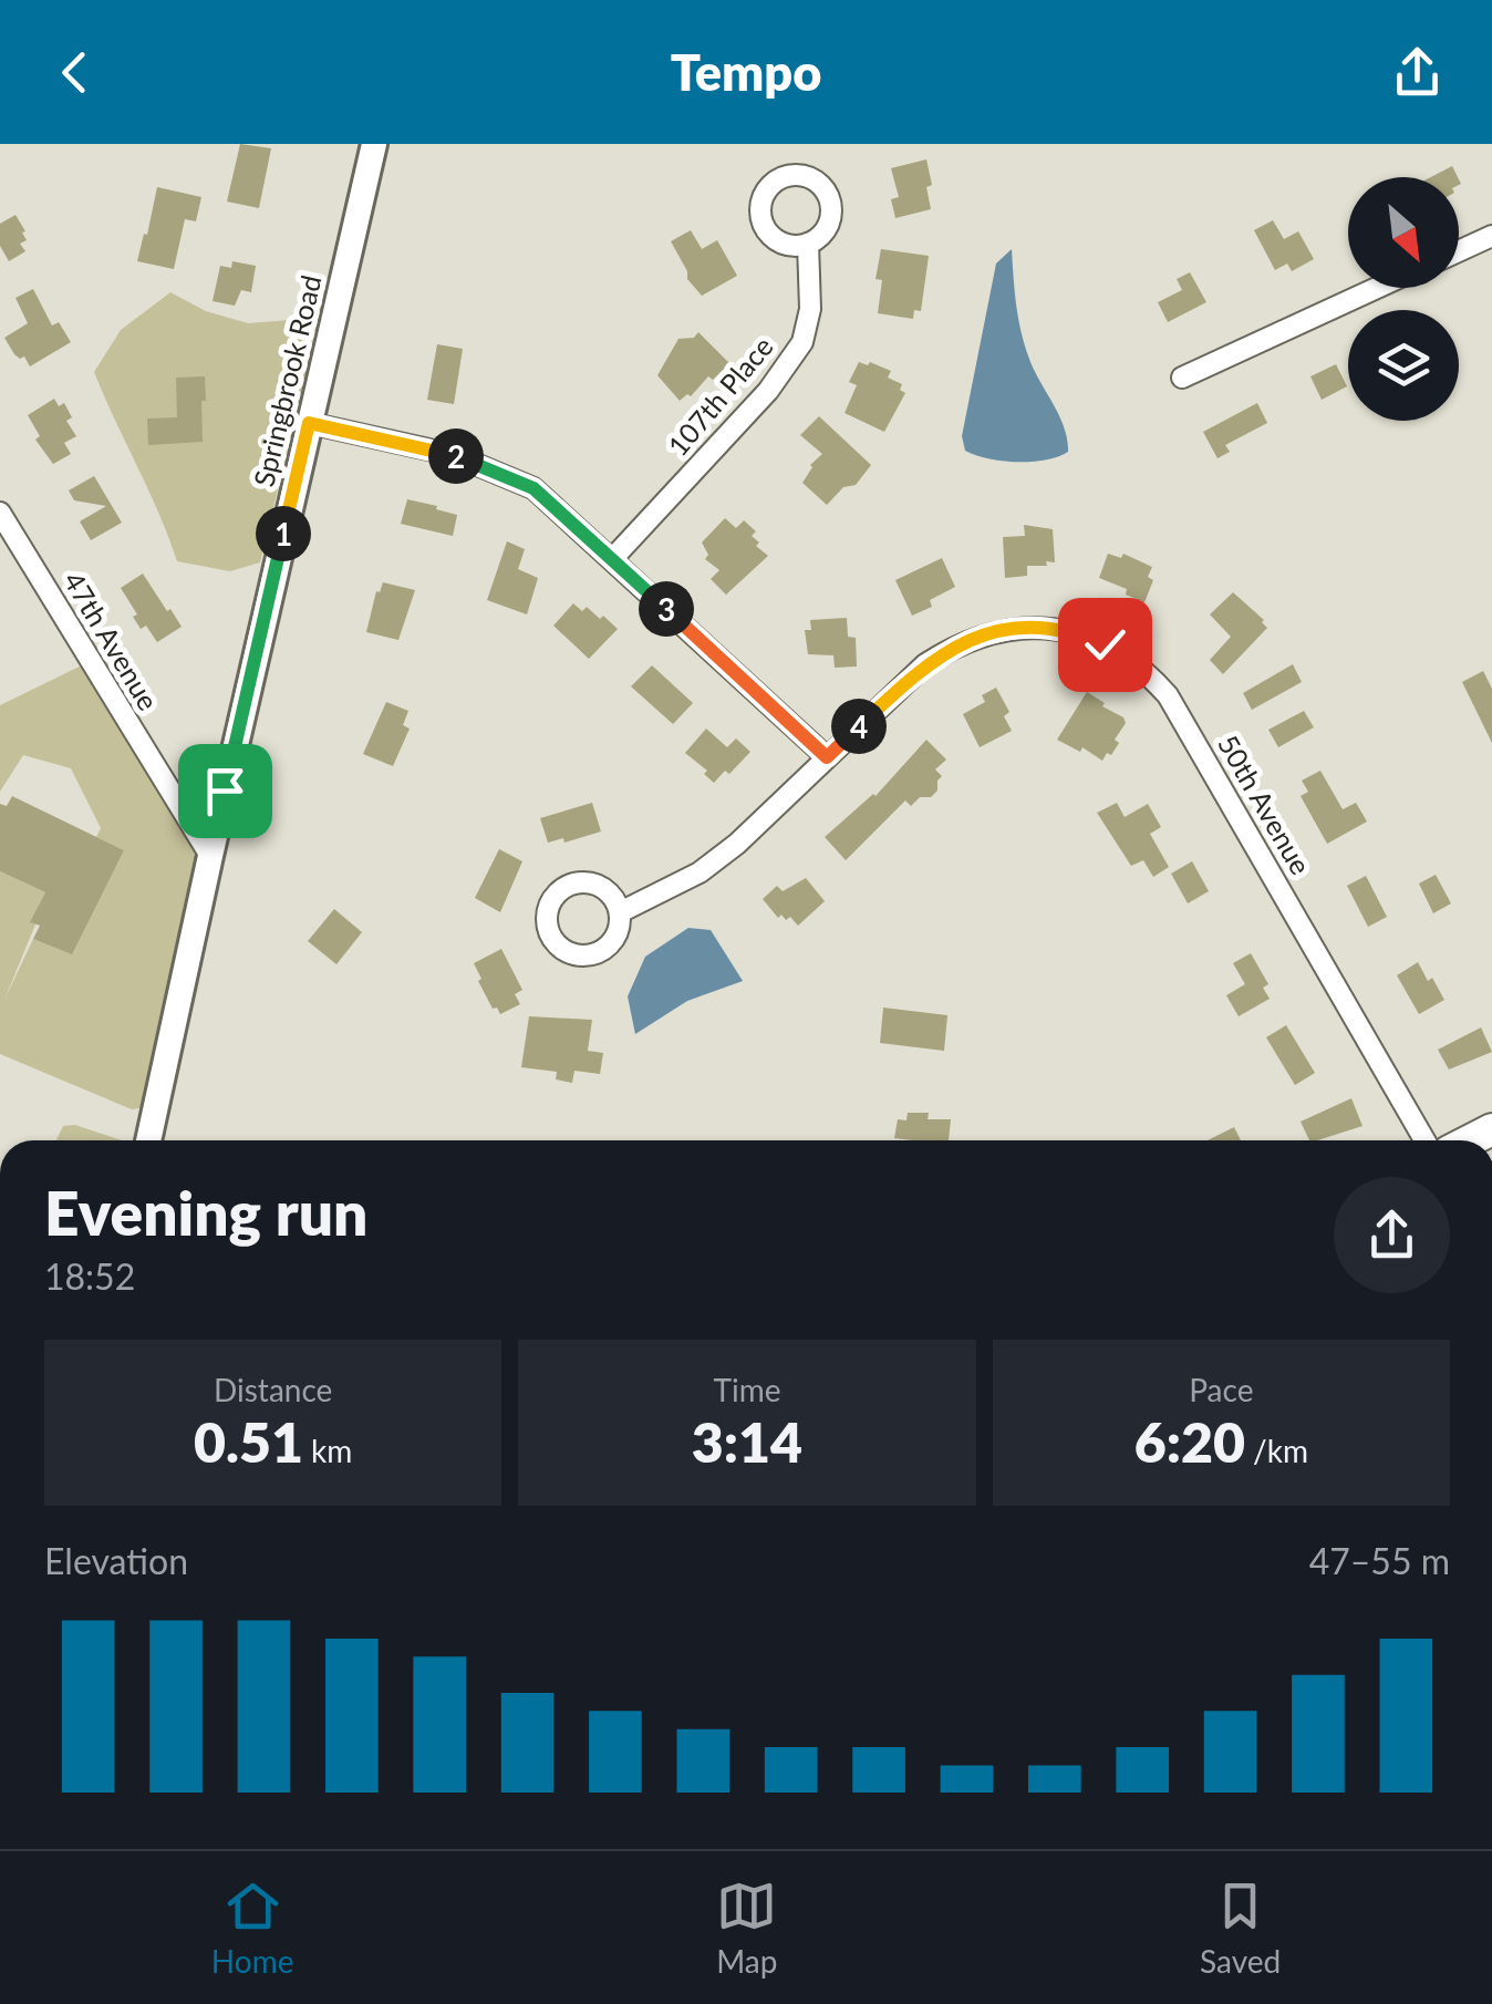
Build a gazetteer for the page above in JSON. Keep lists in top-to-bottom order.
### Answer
{
  "streets": {
    "street": [
      "Springbrook Road",
      "107th Place",
      "47th Avenue",
      "50th Avenue"
    ]
  },
  "crossings": [
    ["Springbrook Road", "47th Avenue"]
  ],
  "north": "bottom right",
  "page": {
    "header": "Tempo",
    "pins": [
      "2",
      "1",
      "3",
      "4"
    ],
    "heading": ["Evening run", "18:52"],
    "stats": [
      ["Distance", "0.51 km"],
      ["Time", "3:14"],
      ["Pace", "6:20 /km"]
    ],
    "chart": ["Elevation", "47–55 m"],
    "tabs": ["Home", "Map", "Saved"]
  }
}
